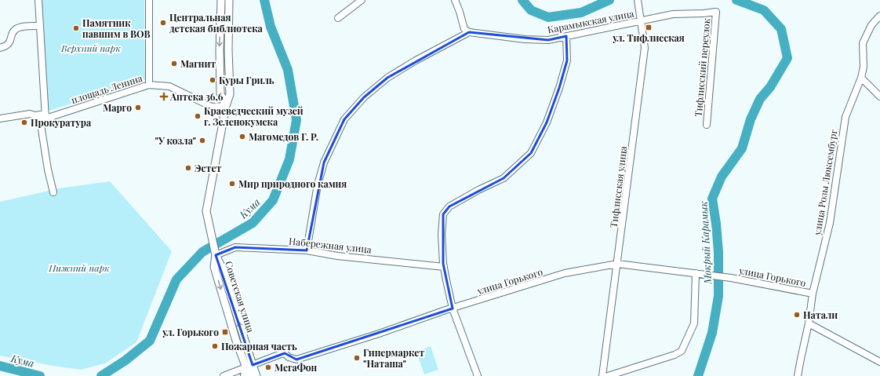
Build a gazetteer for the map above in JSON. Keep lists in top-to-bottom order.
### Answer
{
  "streets": {
    "street": [
      "Карамыкская улица",
      "Тифлисский переулок",
      "площадь Ленина",
      "улица Розы Люксембург",
      "Тифлисская улица",
      "Набережная улица",
      "улица Горького",
      "Советская улица"
    ]
  },
  "crossings": [
    ["Карамыкская улица", "Тифлисский переулок"],
    ["Карамыкская улица", "Тифлисская улица"],
    ["улица Розы Люксембург", "улица Горького"],
    ["Тифлисская улица", "улица Горького"],
    ["Набережная улица", "Советская улица"],
    ["улица Горького", "Советская улица"]
  ],
  "water": ["Кума", "Мокрый Карамык"],
  "parks": ["Верхний парк", "Нижний парк"],
  "places": {
    "other": [
      "Центральная детская библиотека",
      "Памятник павшим в ВОВ",
      "Магнит",
      "Куры Гриль",
      "Марго",
      "Краеведческий музей г. Зеленокумска",
      "Прокуратура",
      "Магомедов Г. Р.",
      "\"У козла\"",
      "Эстет",
      "Мир природного камня",
      "Натали",
      "Пожарная часть",
      "Гипермаркет \"Наташа\"",
      "МегаФон"
    ],
    "transit": ["ул. Тифлисская", "ул. Горького"],
    "health": ["Аптека 36,6"]
  }
}
